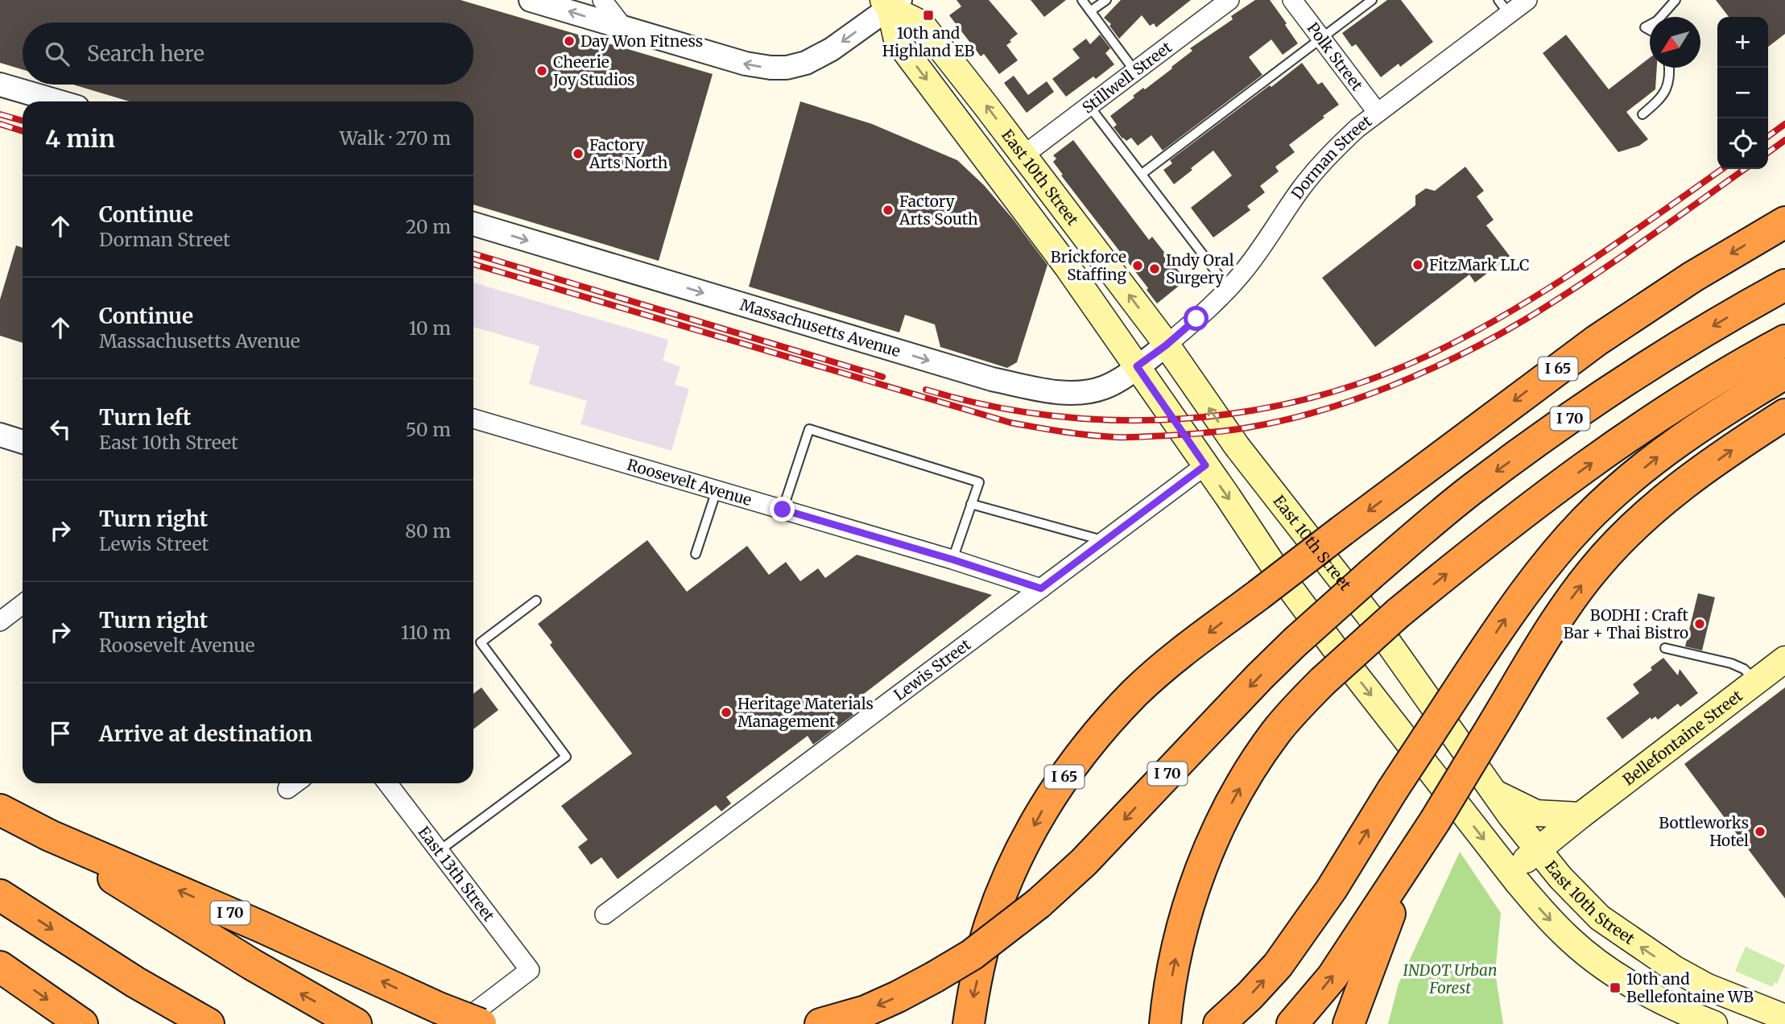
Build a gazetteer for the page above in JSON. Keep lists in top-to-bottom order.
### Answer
{
  "streets": {
    "highway": ["I 65", "I 70"],
    "main road": ["East 10th Street", "Bellefontaine Street"],
    "street": [
      "Polk Street",
      "Stillwell Street",
      "Dorman Street",
      "Massachusetts Avenue",
      "Roosevelt Avenue",
      "Lewis Street",
      "East 13th Street"
    ]
  },
  "crossings": [
    ["Polk Street", "Dorman Street"],
    ["Stillwell Street", "East 10th Street"],
    ["Dorman Street", "East 10th Street"],
    ["Dorman Street", "Massachusetts Avenue"],
    ["East 10th Street", "Massachusetts Avenue"],
    ["East 10th Street", "Lewis Street"],
    ["East 10th Street", "Bellefontaine Street"],
    ["I 70", "East 13th Street"],
    ["Roosevelt Avenue", "Lewis Street"]
  ],
  "one_way": ["Massachusetts Avenue"],
  "parks": ["INDOT Urban Forest"],
  "places": {
    "transit": ["10th and Highland EB", "10th and Bellefontaine WB"],
    "other": [
      "Day Won Fitness",
      "Cheerie Joy Studios",
      "Factory Arts North",
      "Factory Arts South",
      "FitzMark LLC",
      "Brickforce Staffing",
      "Indy Oral Surgery",
      "BODHI : Craft Bar + Thai Bistro",
      "Heritage Materials Management",
      "Bottleworks Hotel"
    ]
  },
  "north": "bottom left",
  "page": {
    "map_buttons": ["+", "−"],
    "search": "Search here",
    "heading": ["4 min", "Walk · 270 m"],
    "list": [
      ["Continue", "Dorman Street", "20 m"],
      ["Continue", "Massachusetts Avenue", "10 m"],
      ["Turn left", "East 10th Street", "50 m"],
      ["Turn right", "Lewis Street", "80 m"],
      ["Turn right", "Roosevelt Avenue", "110 m"],
      "Arrive at destination"
    ]
  }
}
